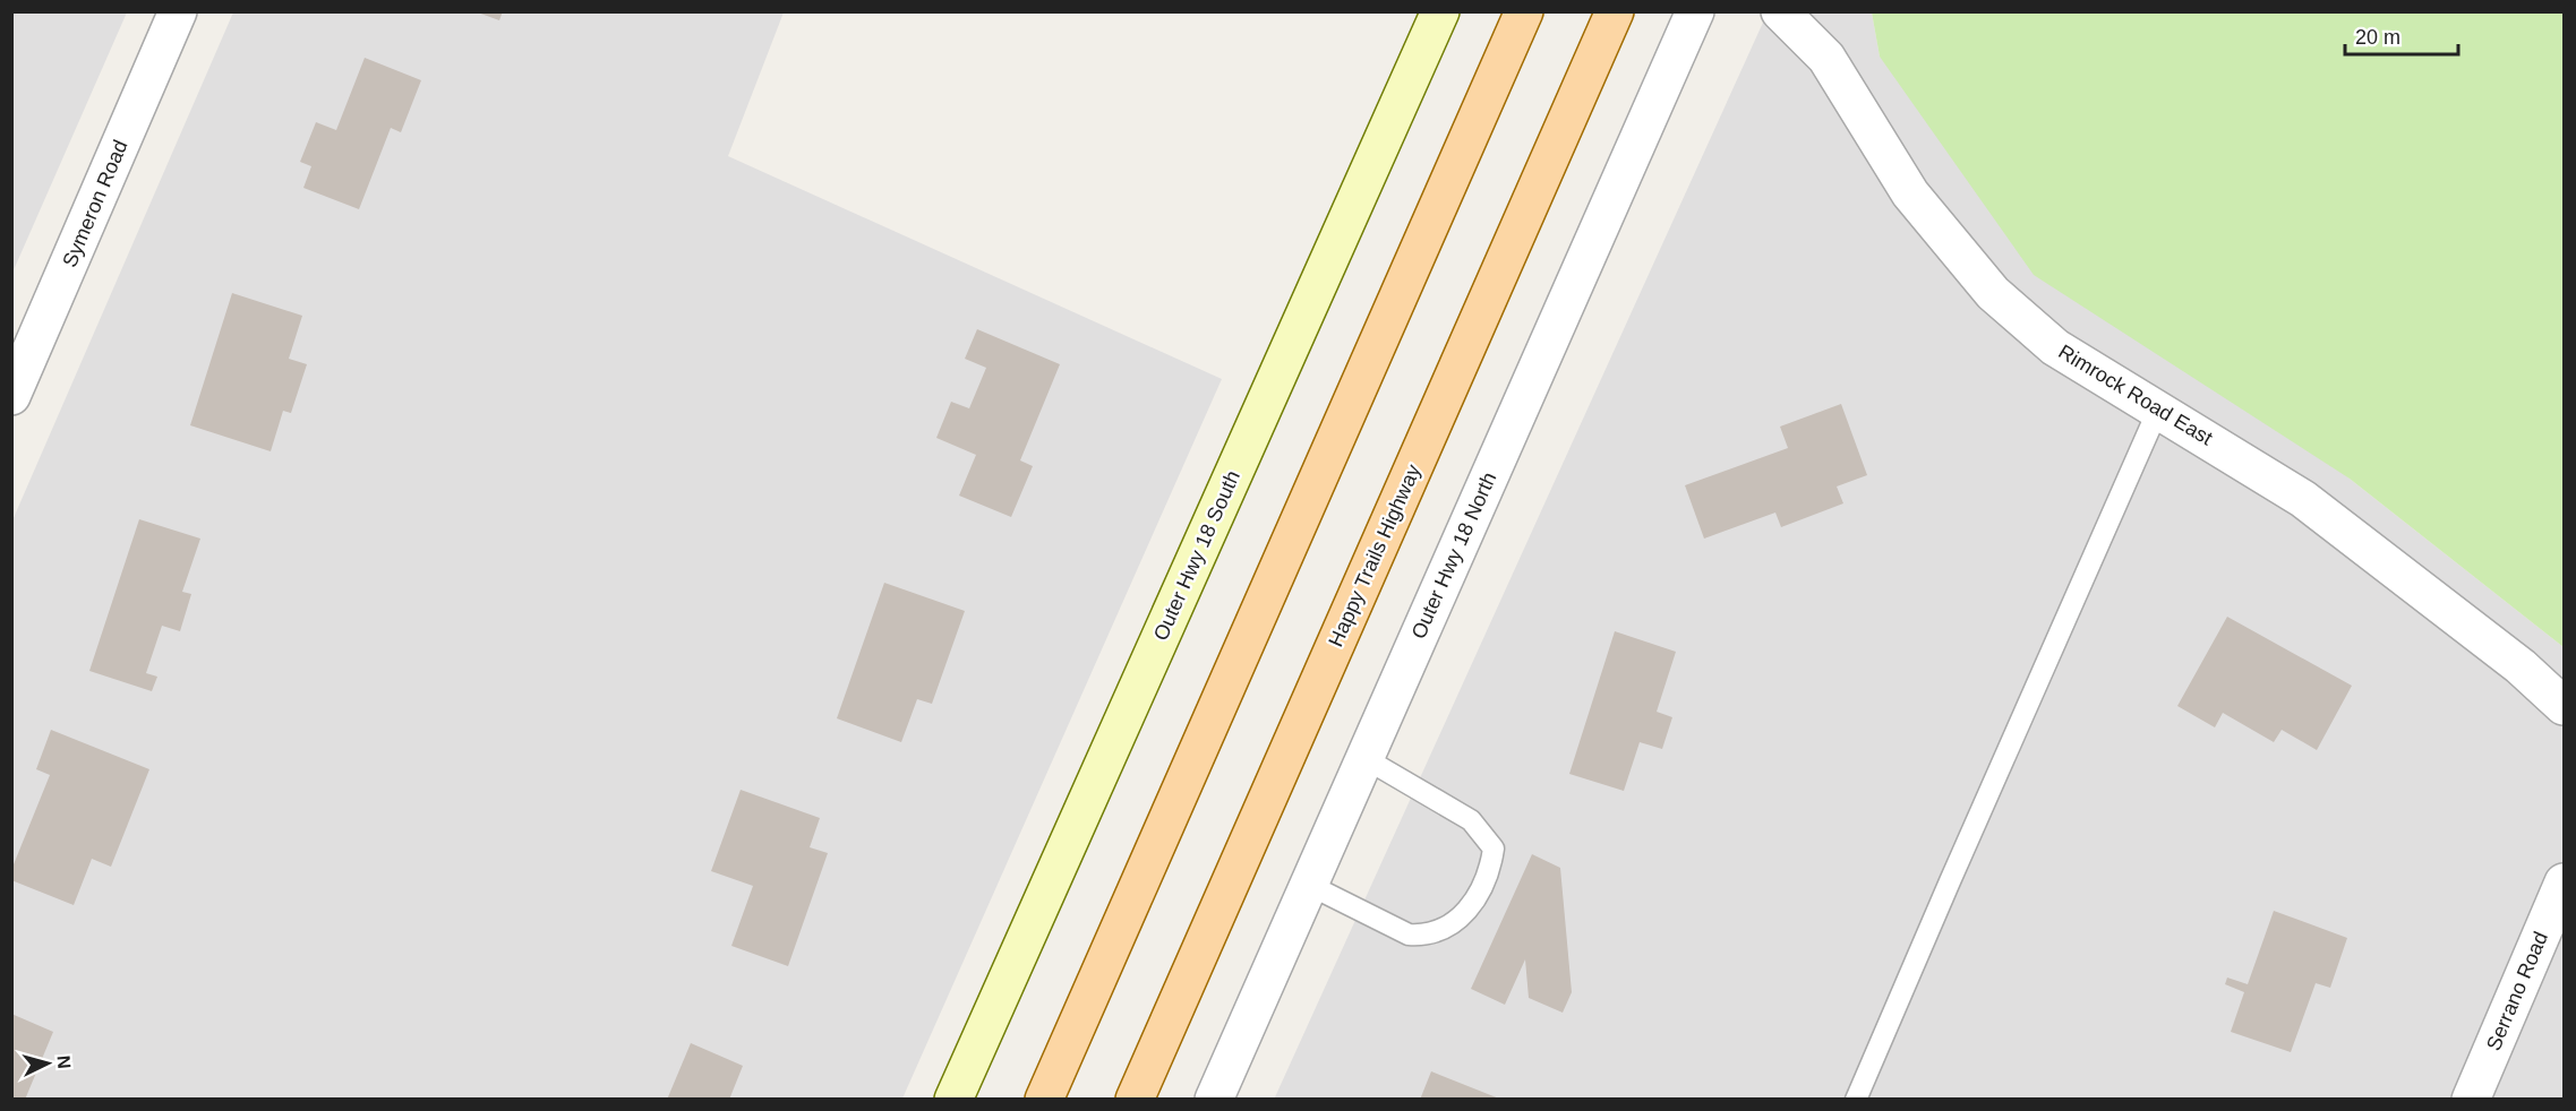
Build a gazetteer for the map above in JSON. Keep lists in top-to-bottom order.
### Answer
{
  "streets": {
    "main road": ["Happy Trails Highway"],
    "street": [
      "Symeron Road",
      "Rimrock Road East",
      "Outer Hwy 18 South",
      "Outer Hwy 18 North",
      "Serrano Road"
    ]
  },
  "scale_bar": "20 m",
  "north": "right"
}
